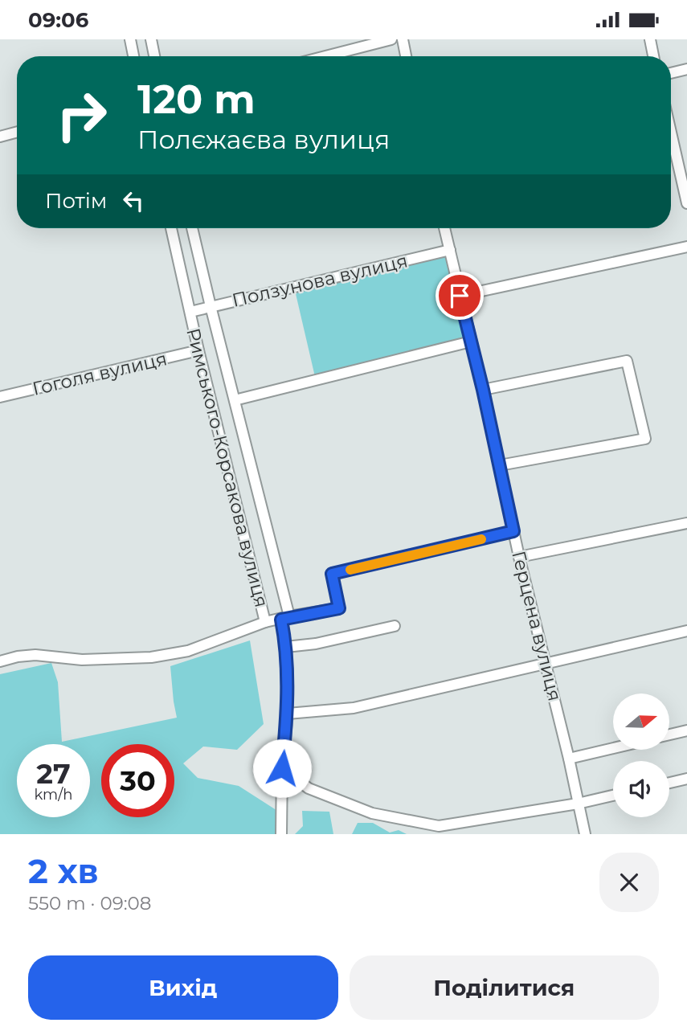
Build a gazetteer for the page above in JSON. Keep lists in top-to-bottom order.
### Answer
{
  "streets": {
    "street": [
      "Ползунова вулиця",
      "Гоголя вулиця",
      "Римського-Корсакова вулиця",
      "Герцена вулиця"
    ]
  },
  "crossings": [
    ["Ползунова вулиця", "Римського-Корсакова вулиця"],
    ["Ползунова вулиця", "Герцена вулиця"],
    ["Гоголя вулиця", "Римського-Корсакова вулиця"]
  ],
  "north": "right",
  "page": {
    "status": "09:06",
    "turn": ["120 m", "Полєжаєва вулиця"],
    "then": "Потім",
    "speed": "27 km/h",
    "limit": "30",
    "heading": ["2 хв", "550 m · 09:08"],
    "buttons": ["Вихід", "Поділитися"]
  }
}
